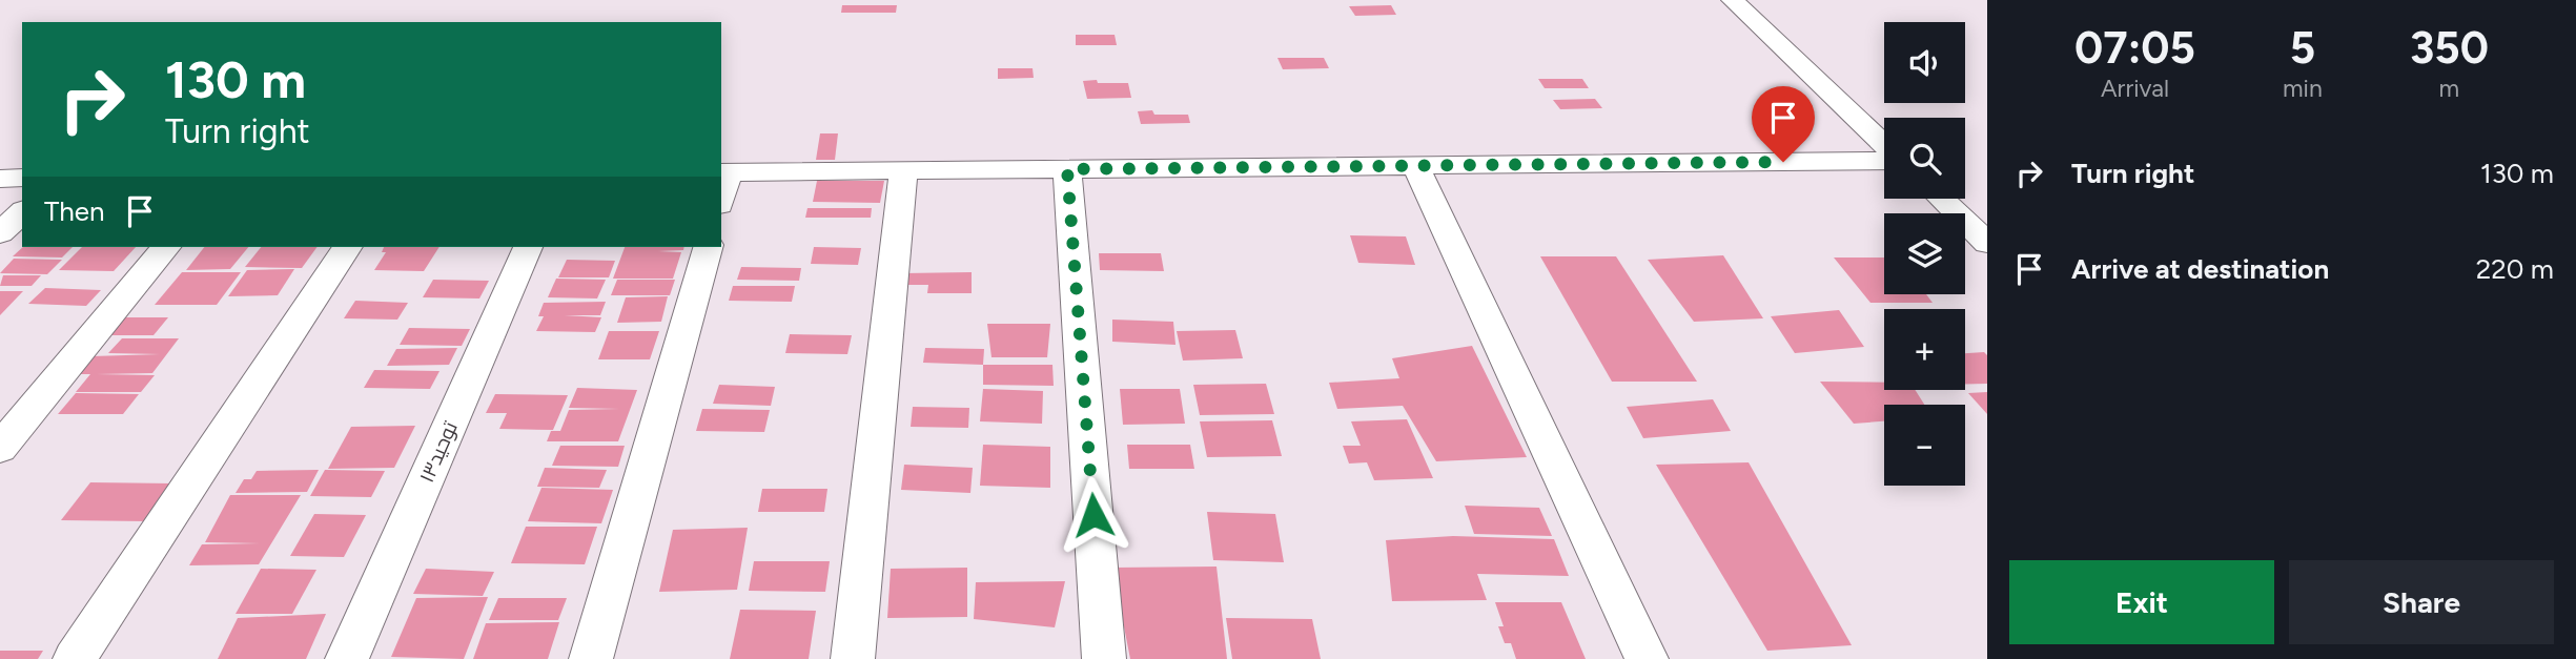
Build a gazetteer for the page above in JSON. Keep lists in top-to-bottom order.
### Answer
{
  "streets": {
    "street": ["توحید۱۳"]
  },
  "page": {
    "eta": [
      "07:05",
      "Arrival",
      "5",
      "min",
      "350",
      "m"
    ],
    "map_buttons": ["+", "−"],
    "turn": ["130 m", "Turn right"],
    "list": [
      {
        "name": "Turn right",
        "value": "130 m"
      },
      {
        "name": "Arrive at destination",
        "value": "220 m"
      }
    ],
    "then": "Then",
    "buttons": ["Exit", "Share"]
  }
}
